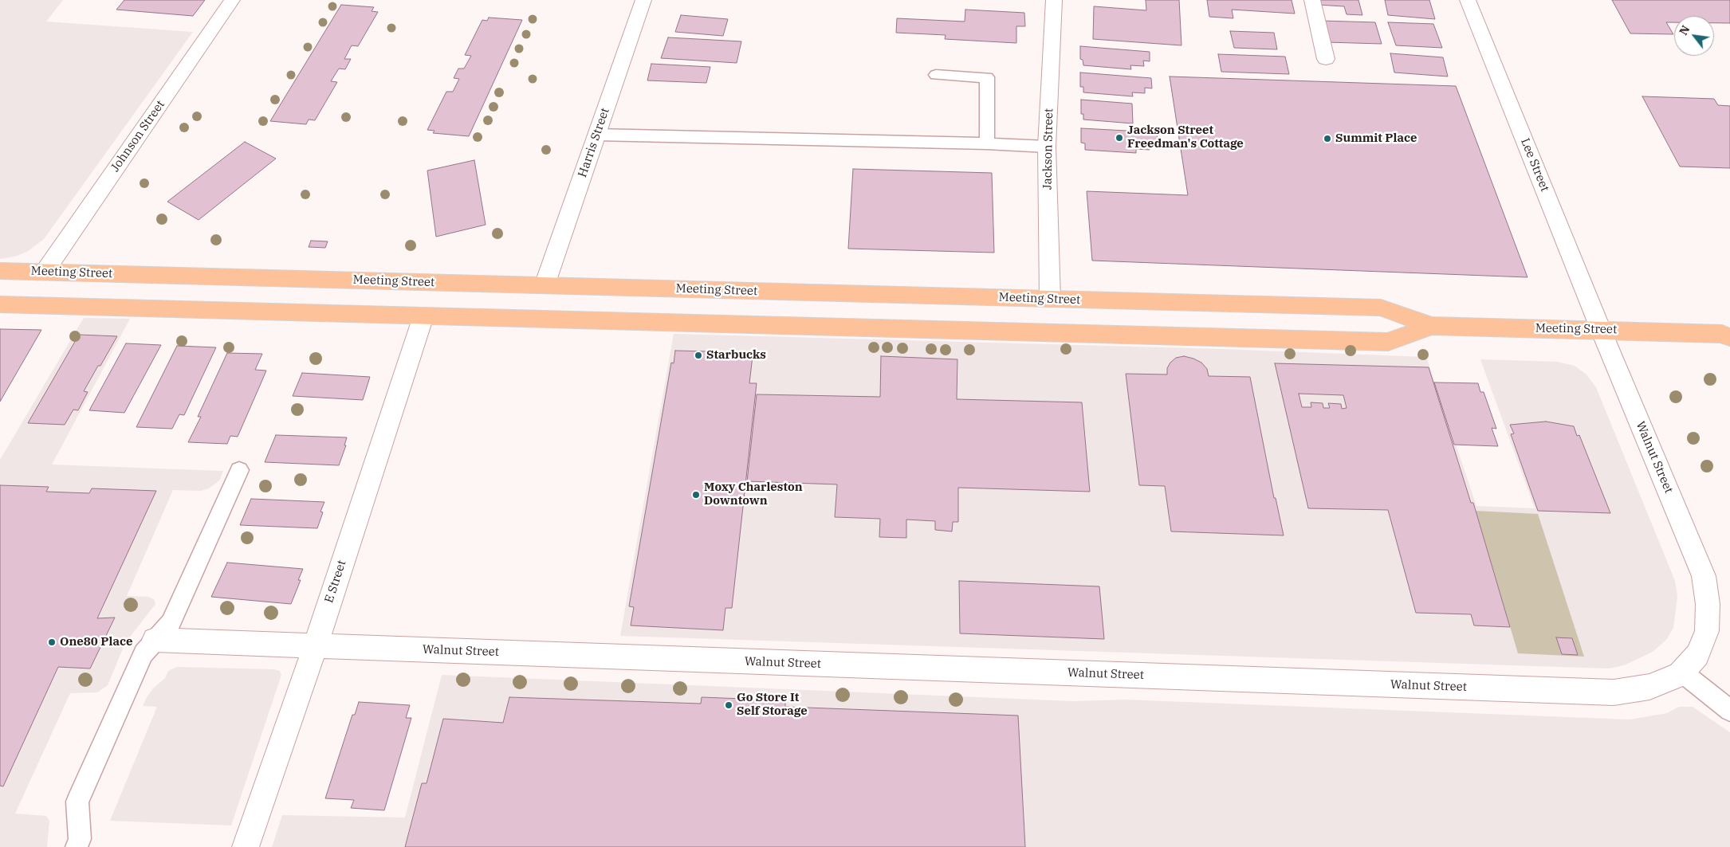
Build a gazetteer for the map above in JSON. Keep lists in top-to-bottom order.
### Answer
{
  "streets": {
    "main road": ["Meeting Street"],
    "street": [
      "Johnson Street",
      "Harris Street",
      "Jackson Street",
      "Lee Street",
      "Walnut Street",
      "E Street"
    ]
  },
  "crossings": [
    ["Johnson Street", "Meeting Street"],
    ["Harris Street", "Meeting Street"],
    ["Jackson Street", "Meeting Street"],
    ["Lee Street", "Meeting Street"],
    ["Lee Street", "Walnut Street"],
    ["Meeting Street", "Walnut Street"],
    ["Meeting Street", "E Street"],
    ["Walnut Street", "E Street"]
  ],
  "places": [
    "Jackson Street Freedman's Cottage",
    "Summit Place",
    "Starbucks",
    "Moxy Charleston Downtown",
    "One80 Place",
    "Go Store It Self Storage"
  ],
  "north": "top left"
}
